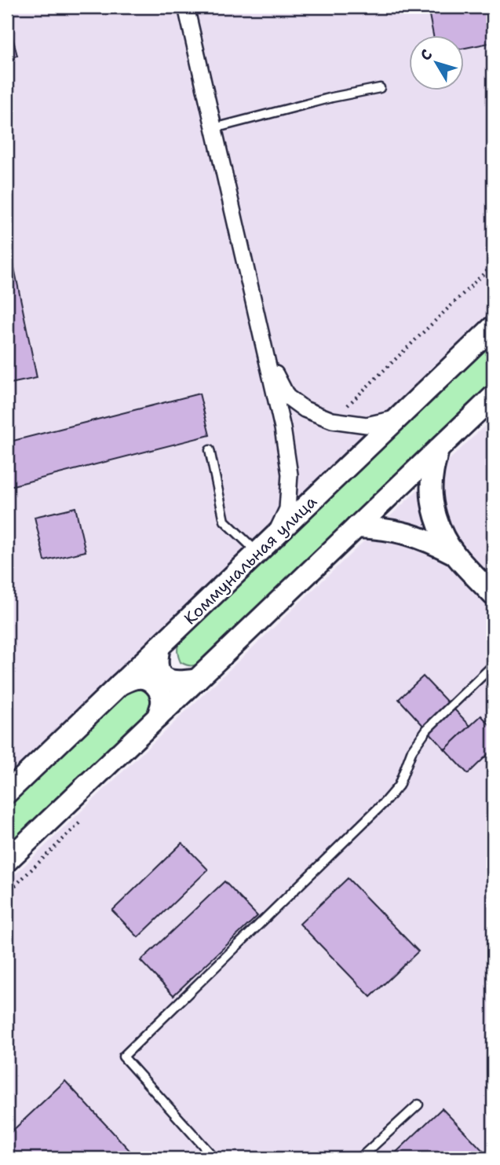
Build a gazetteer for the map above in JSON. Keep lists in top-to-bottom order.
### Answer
{
  "streets": {
    "main road": ["Коммунальная улица"]
  },
  "north": "top left"
}
